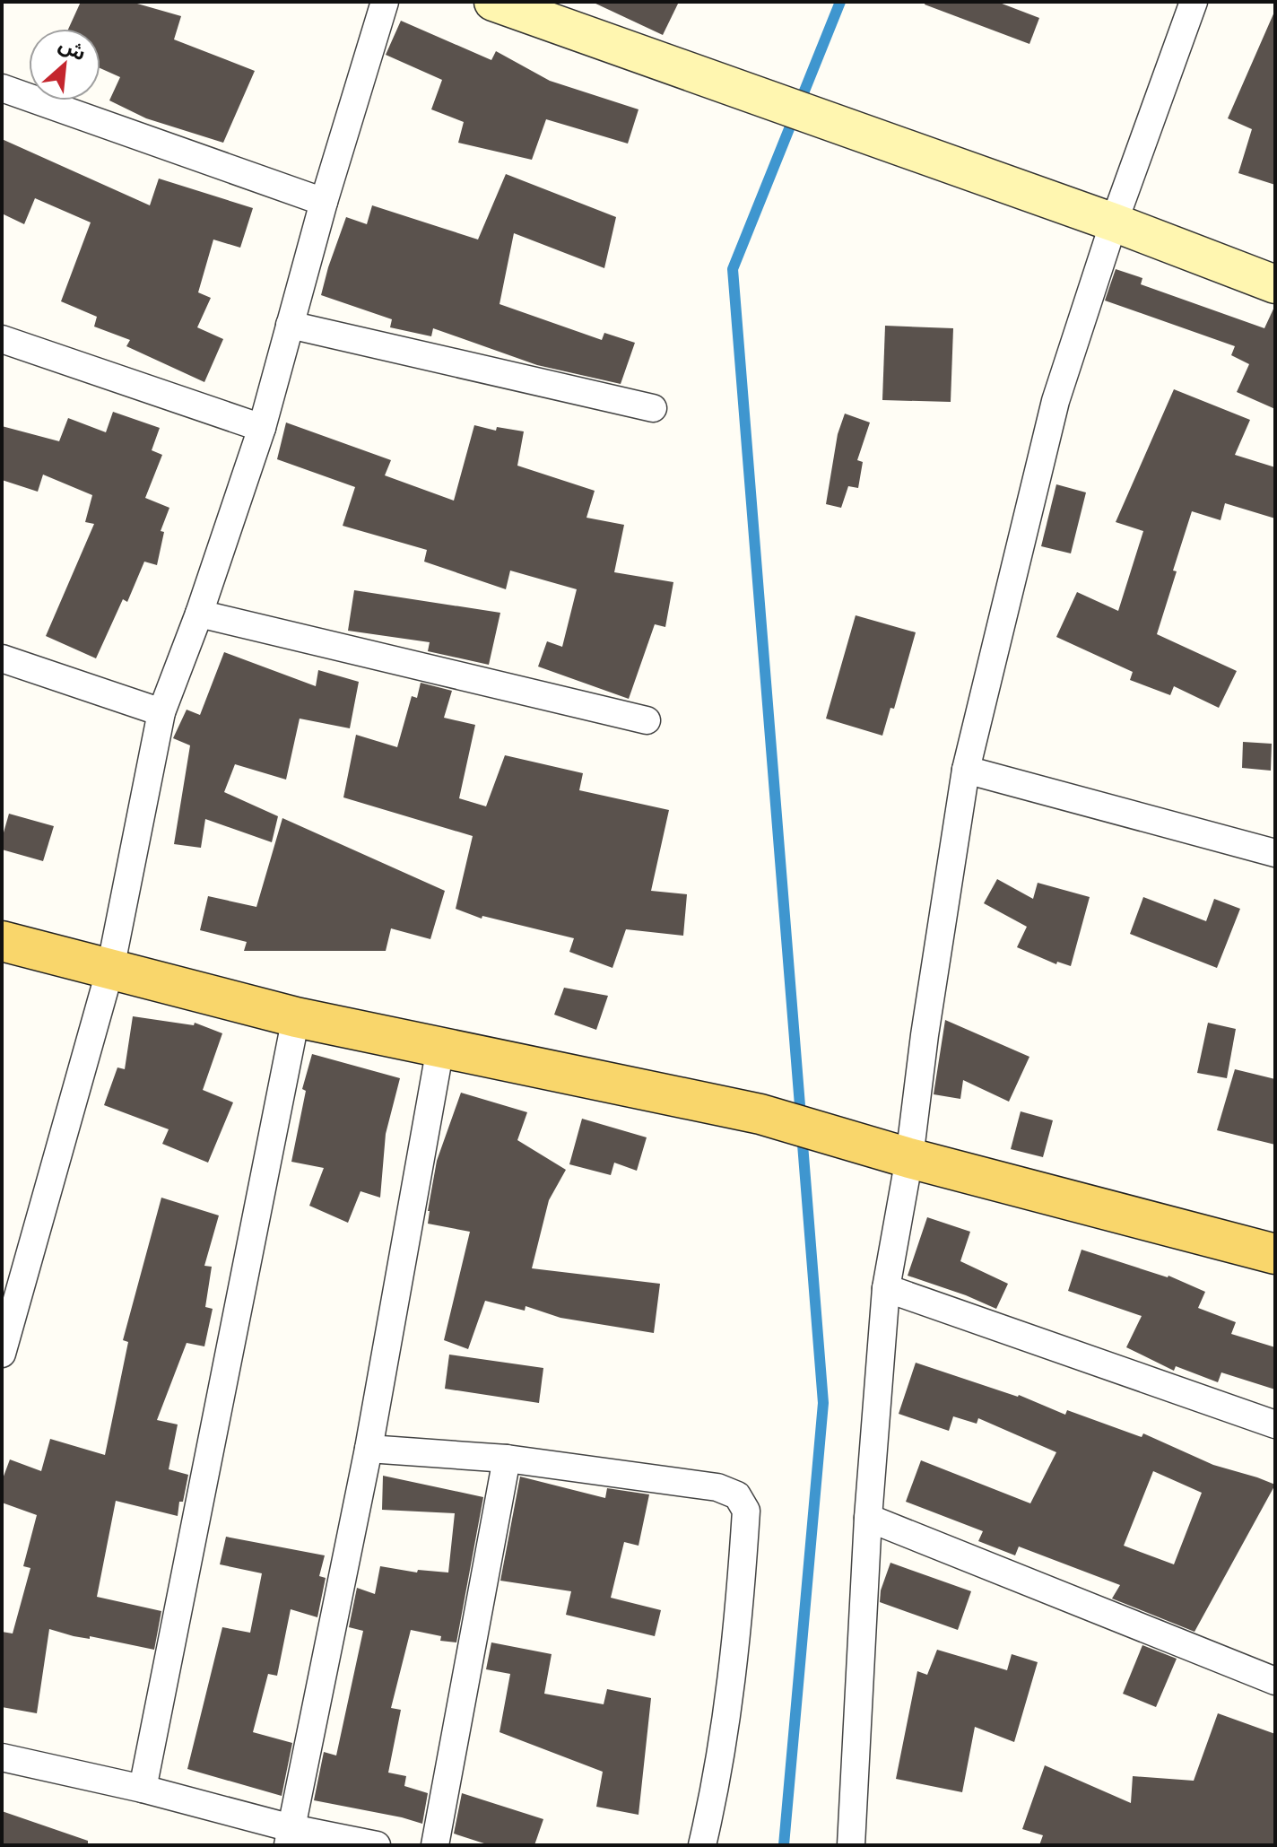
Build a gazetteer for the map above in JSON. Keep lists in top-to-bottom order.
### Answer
{
  "north": "top right"
}
